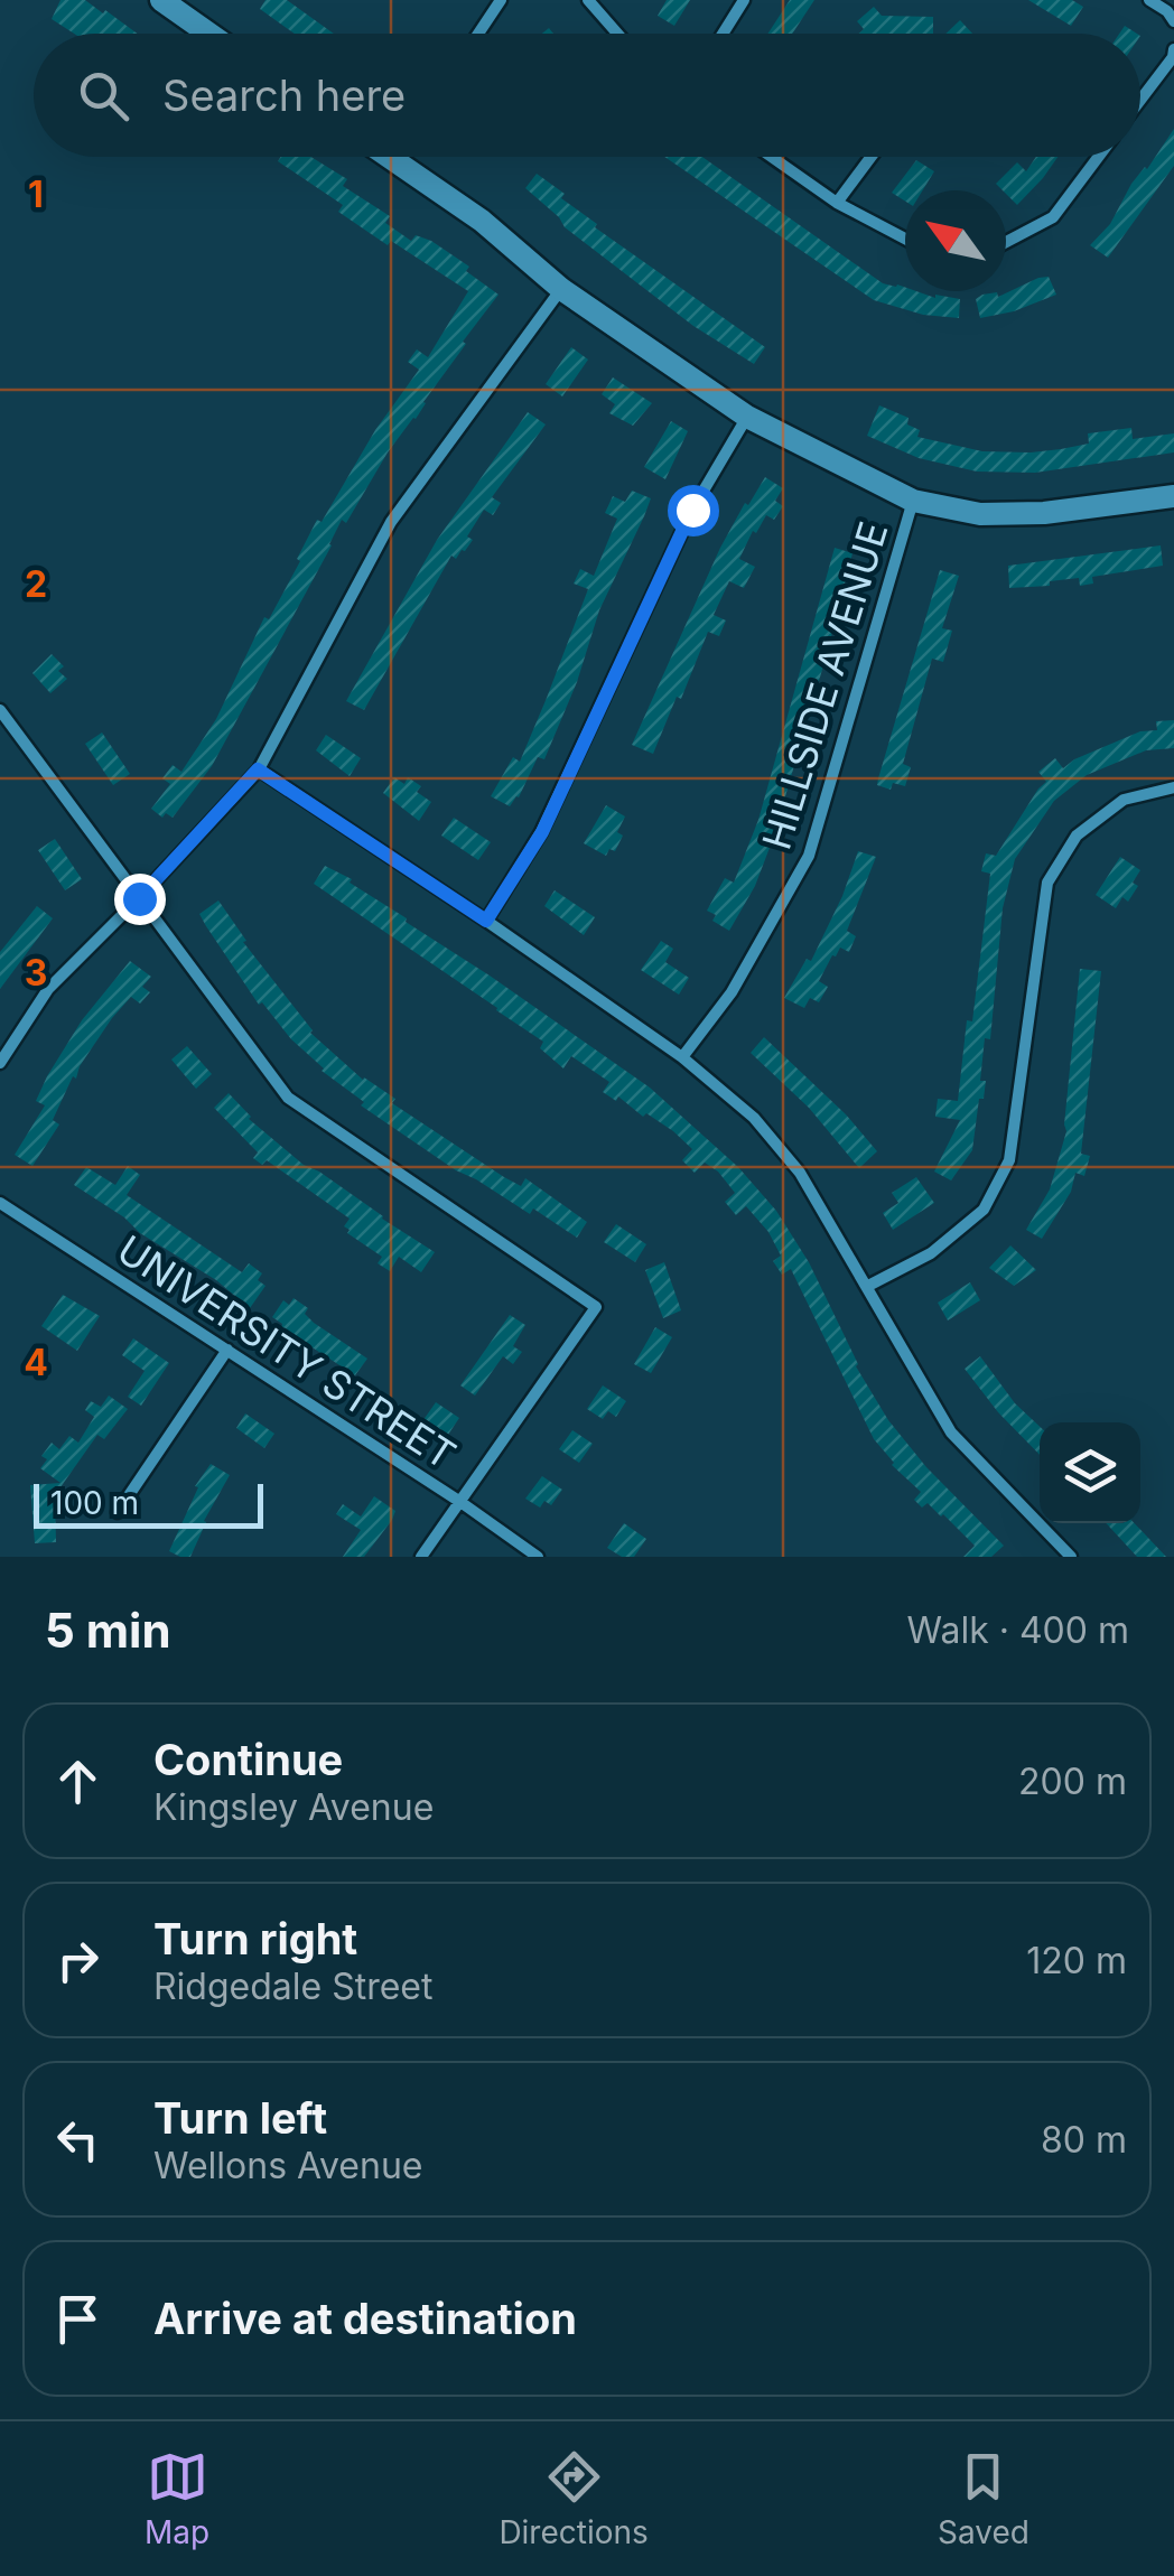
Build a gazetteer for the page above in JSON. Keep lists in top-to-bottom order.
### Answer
{
  "streets": {
    "street": ["HILLSIDE AVENUE", "UNIVERSITY STREET"]
  },
  "scale_bar": "100 m",
  "north": "top left",
  "page": {
    "search": "Search here",
    "scale": "100 m",
    "heading": ["5 min", "Walk · 400 m"],
    "list": [
      ["Continue", "Kingsley Avenue", "200 m"],
      ["Turn right", "Ridgedale Street", "120 m"],
      ["Turn left", "Wellons Avenue", "80 m"],
      "Arrive at destination"
    ],
    "nav": ["Map", "Directions", "Saved"]
  },
  "grid": {
    "rows": [
      "1",
      "2",
      "3",
      "4"
    ]
  }
}
